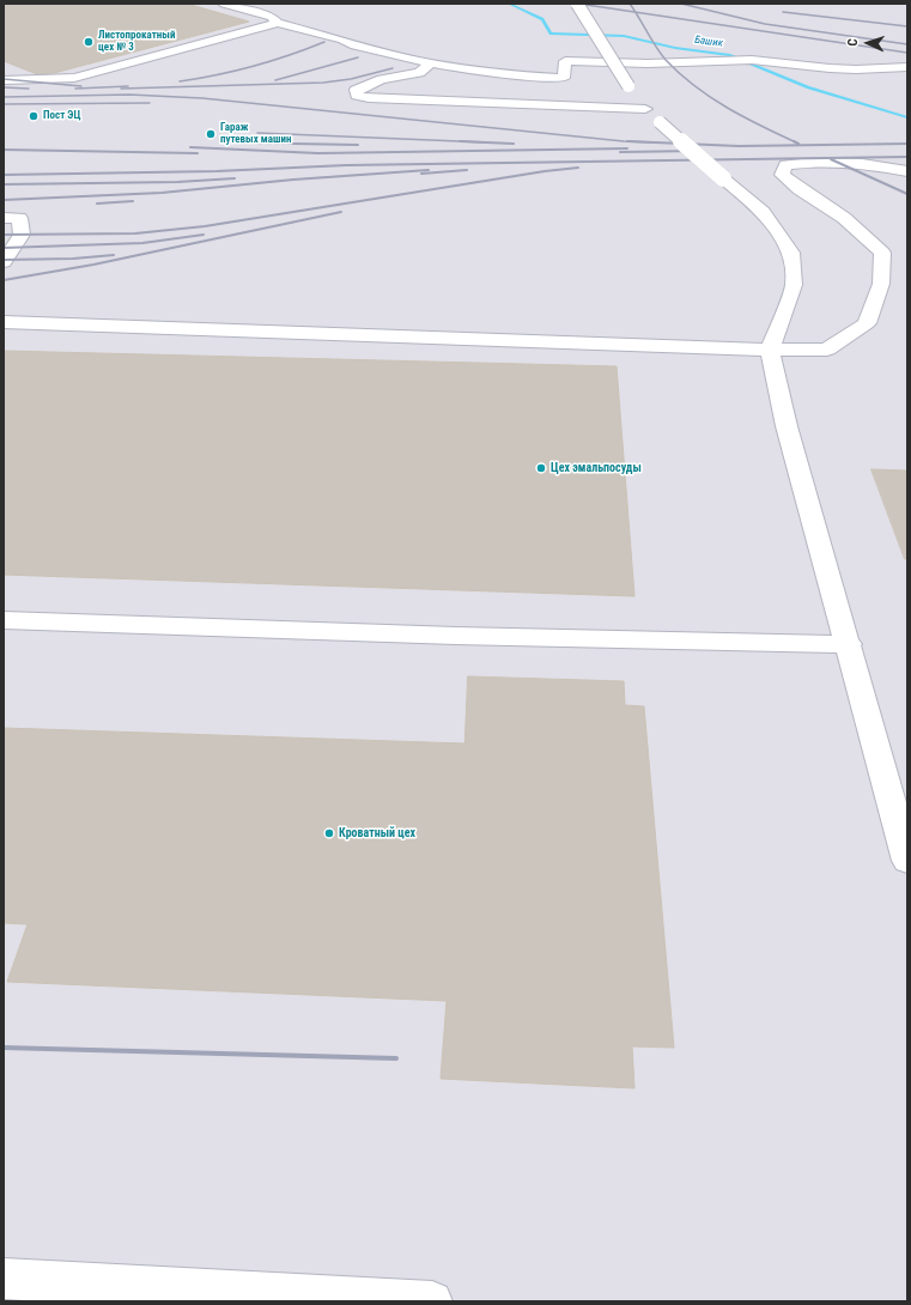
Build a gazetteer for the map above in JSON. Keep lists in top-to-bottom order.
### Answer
{
  "water": ["Башик"],
  "places": [
    "Листопрокатный цех № 3",
    "Поcт ЭЦ",
    "Гараж путевых машин",
    "Цех эмальпосуды",
    "Кроватный цех"
  ],
  "north": "left"
}
